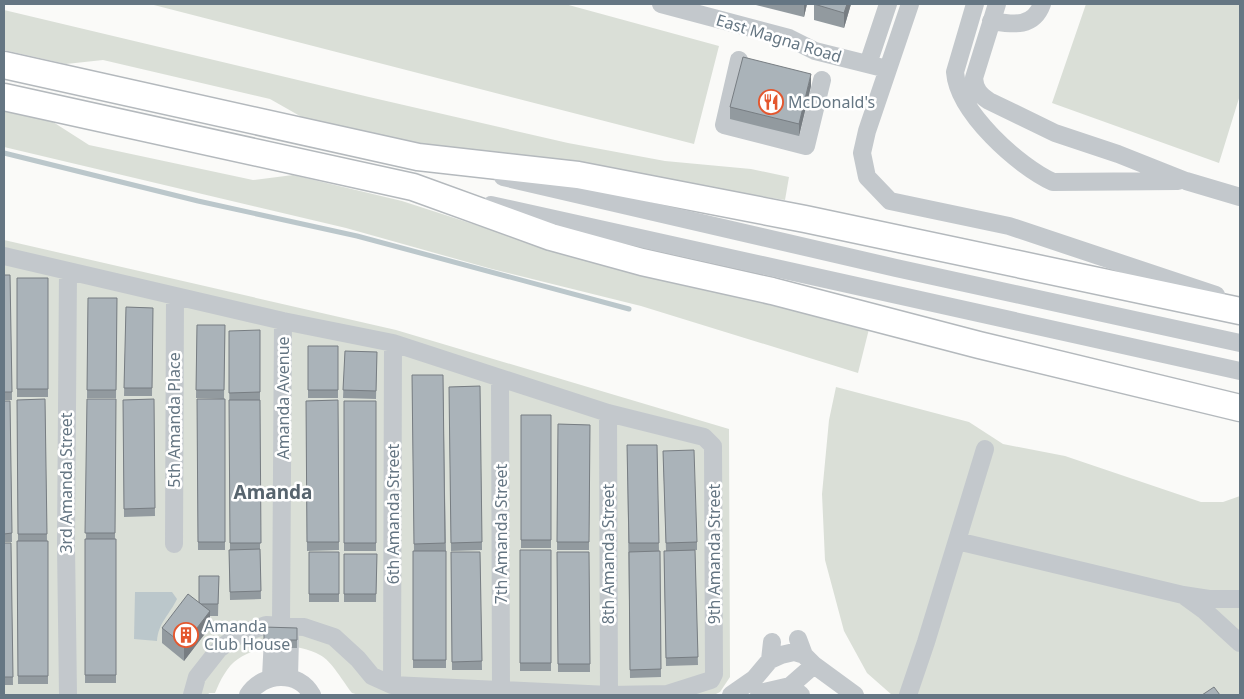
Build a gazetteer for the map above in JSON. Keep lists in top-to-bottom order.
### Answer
{
  "streets": {
    "street": [
      "East Magna Road",
      "Amanda Avenue",
      "5th Amanda Place",
      "3rd Amanda Street",
      "6th Amanda Street",
      "7th Amanda Street",
      "8th Amanda Street",
      "9th Amanda Street"
    ]
  },
  "crossings": [
    ["8th Amanda Street", "9th Amanda Street"]
  ],
  "districts": ["Amanda"],
  "places": {
    "restaurant": ["McDonald's"],
    "building": ["Amanda Club House"]
  }
}
